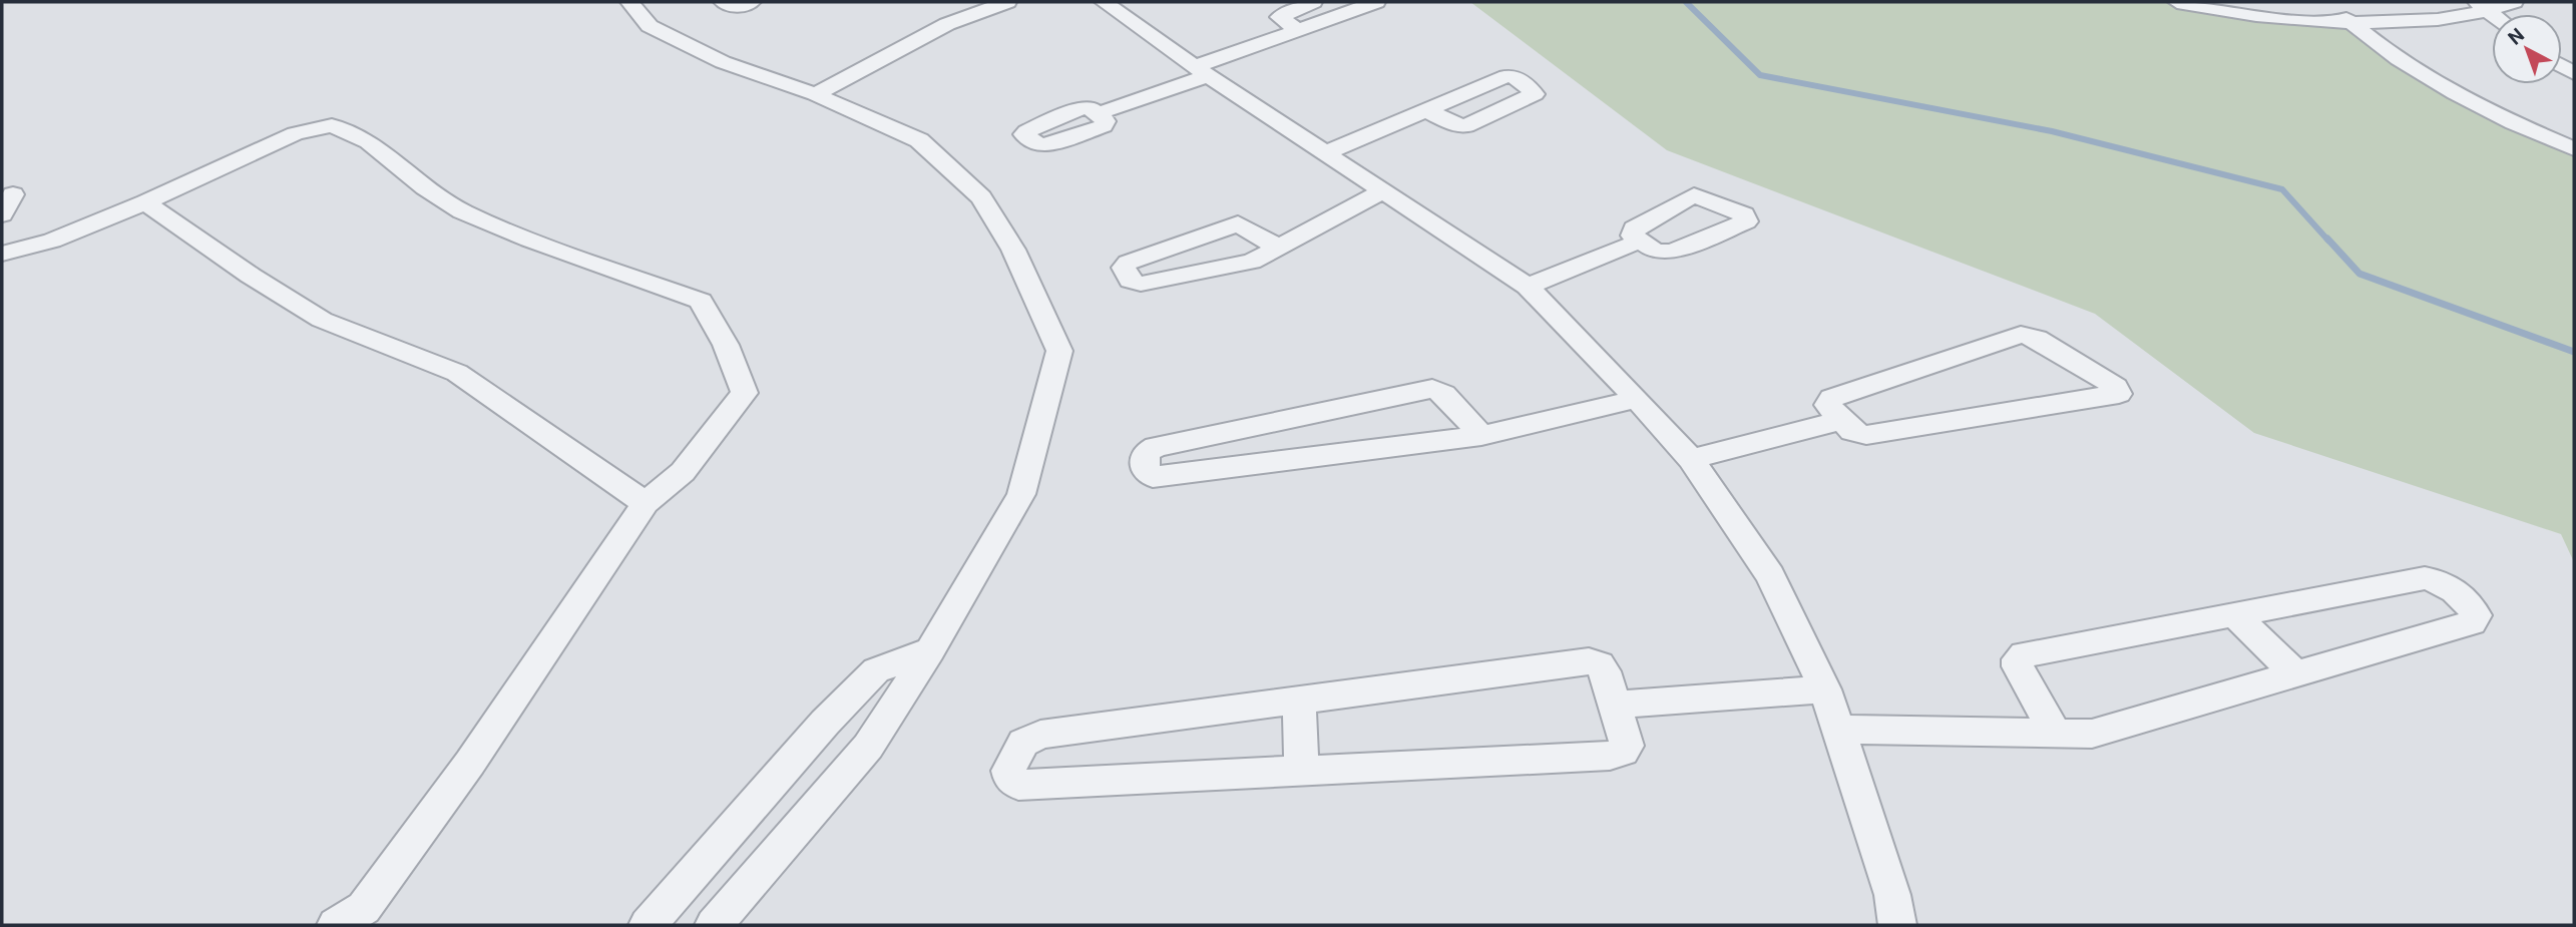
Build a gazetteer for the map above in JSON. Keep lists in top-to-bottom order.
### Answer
{
  "north": "top left"
}
